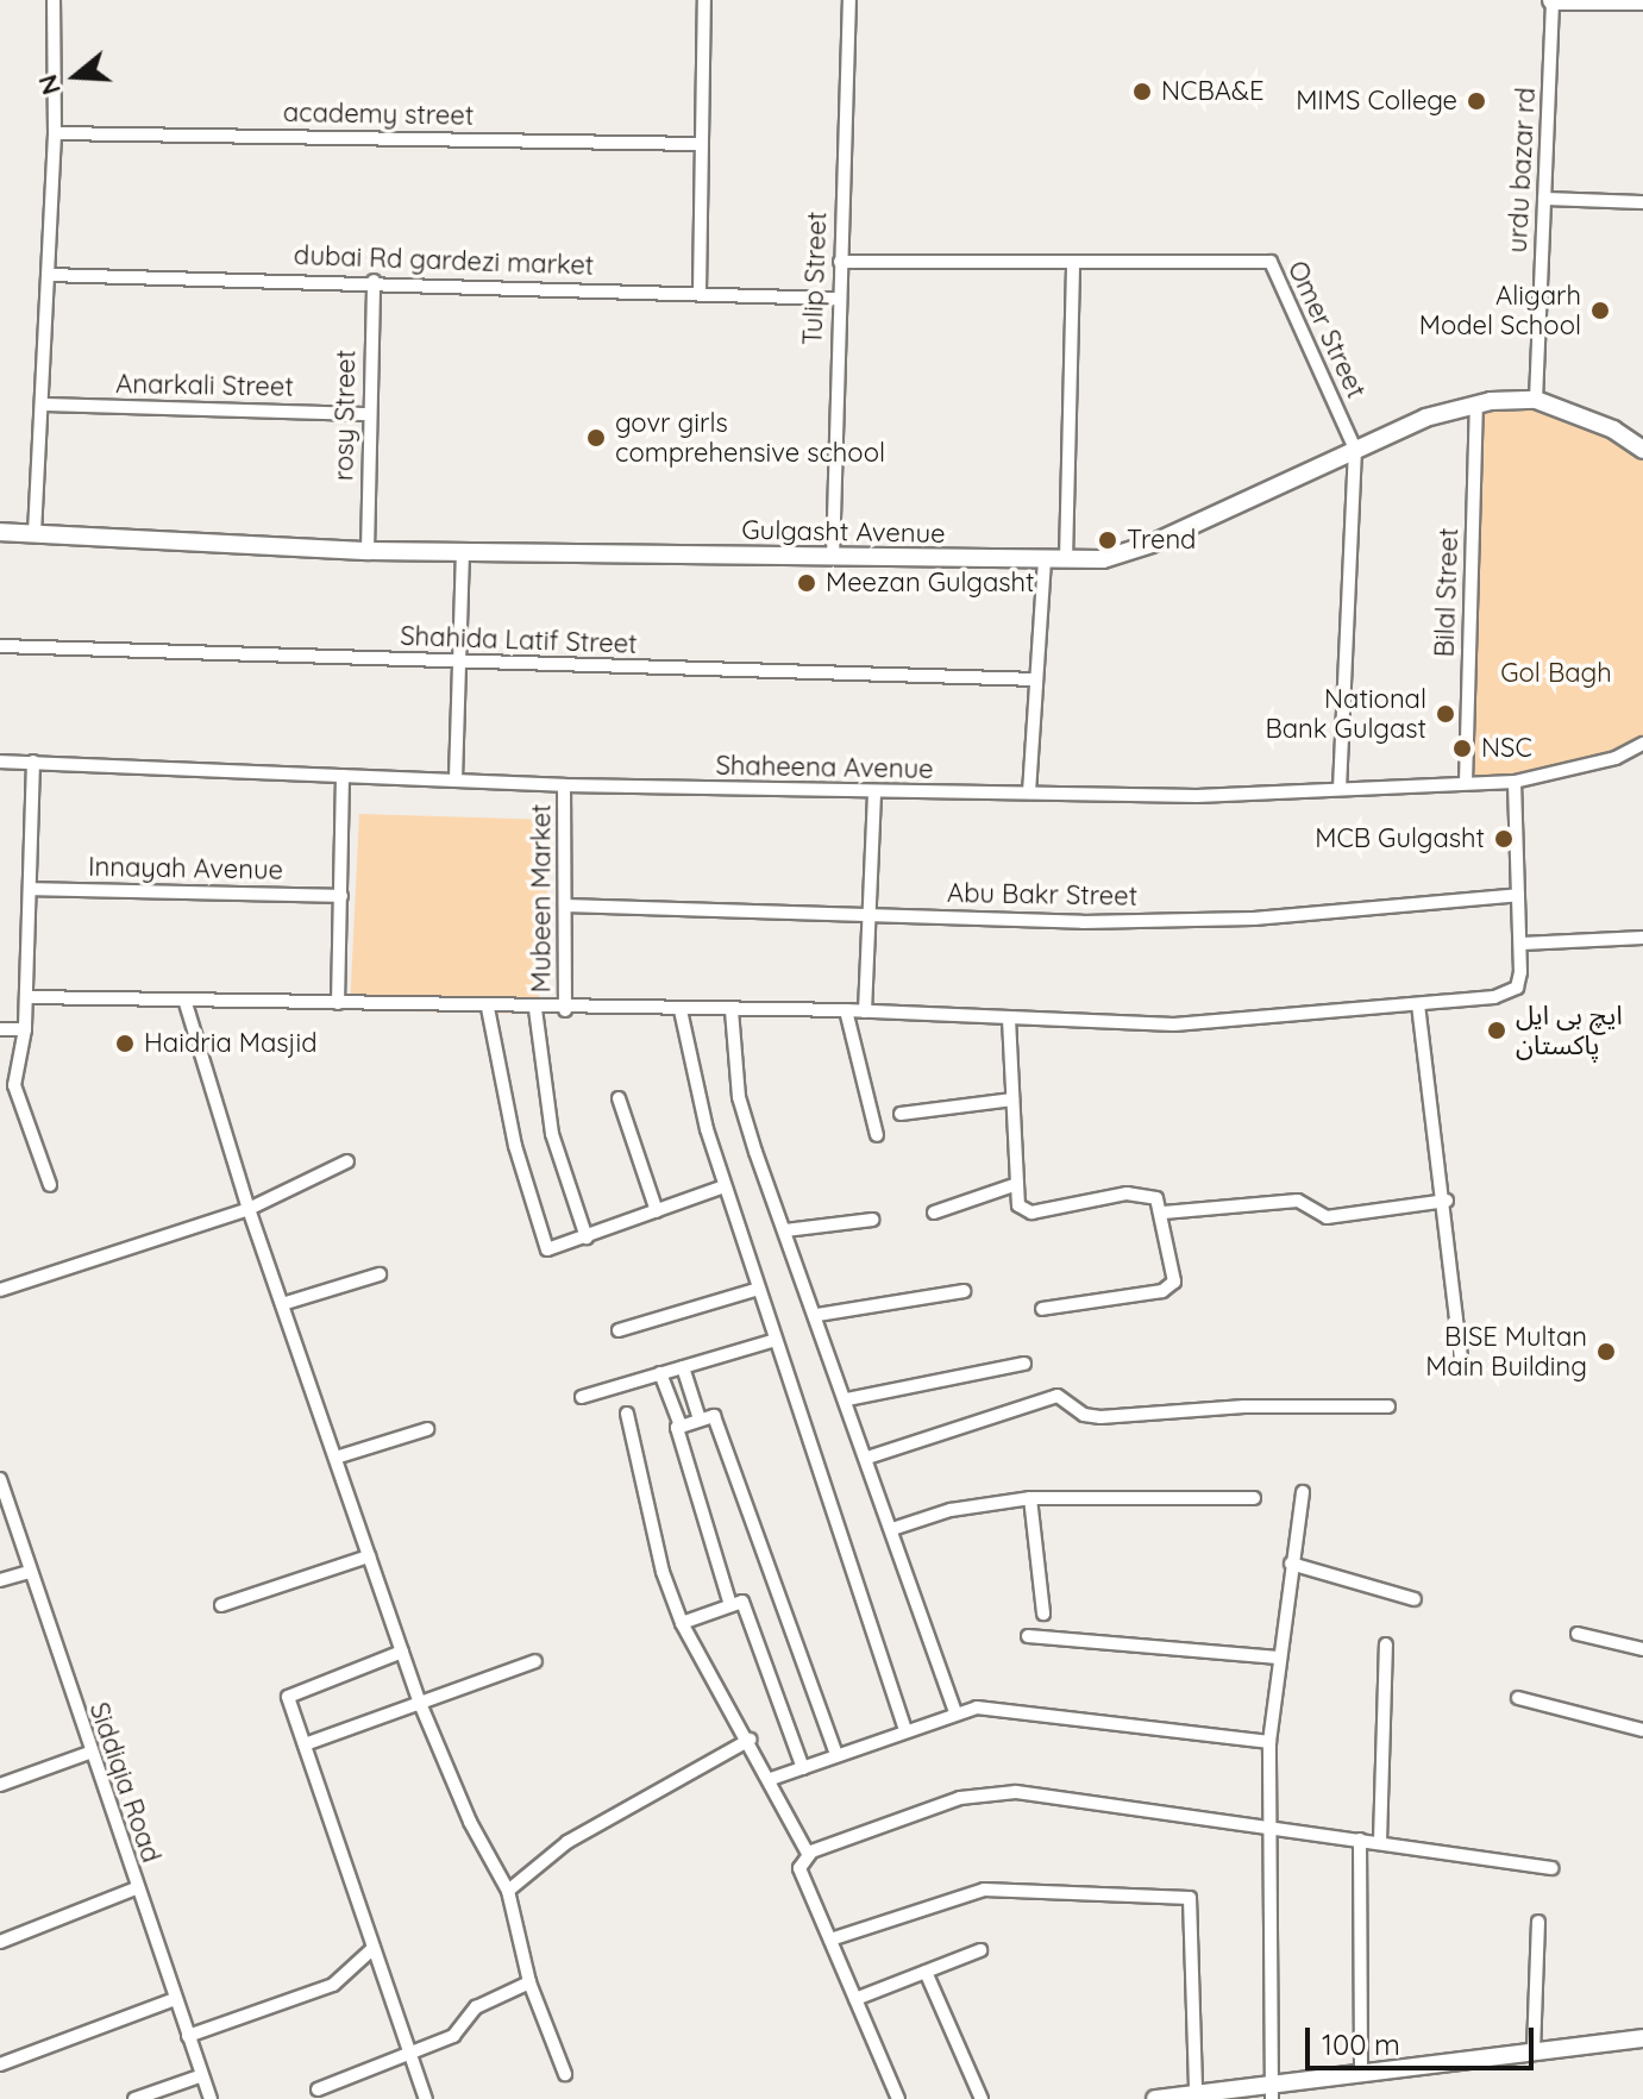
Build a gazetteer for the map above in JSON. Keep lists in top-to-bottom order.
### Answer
{
  "streets": {
    "street": [
      "academy street",
      "urdu bazar rd",
      "dubai Rd gardezi market",
      "Tulip Street",
      "Omer Street",
      "Anarkali Street",
      "rosy Street",
      "Gulgasht Avenue",
      "Bilal Street",
      "Shahida Latif Street",
      "Shaheena Avenue",
      "Innayah Avenue",
      "Abu Bakr Street",
      "Mubeen Market",
      "Siddiqia Road"
    ]
  },
  "crossings": [
    ["urdu bazar rd", "Gulgasht Avenue"],
    ["dubai Rd gardezi market", "Tulip Street"],
    ["dubai Rd gardezi market", "rosy Street"],
    ["Tulip Street", "Omer Street"],
    ["Tulip Street", "Gulgasht Avenue"],
    ["Omer Street", "Gulgasht Avenue"],
    ["Omer Street", "Shaheena Avenue"],
    ["Anarkali Street", "rosy Street"],
    ["rosy Street", "Gulgasht Avenue"],
    ["Gulgasht Avenue", "Bilal Street"],
    ["Bilal Street", "Shaheena Avenue"],
    ["Shaheena Avenue", "Mubeen Market"],
    ["Abu Bakr Street", "Mubeen Market"]
  ],
  "parks": ["Gol Bagh"],
  "places": [
    "NCBA&E",
    "MIMS College",
    "Aligarh Model School",
    "govr girls comprehensive school",
    "Trend",
    "Meezan Gulgasht",
    "National Bank Gulgast",
    "NSC",
    "MCB Gulgasht",
    "ایچ بی ایل پاکستان",
    "Haidria Masjid",
    "BISE Multan Main Building"
  ],
  "scale_bar": "100 m",
  "north": "left"
}
